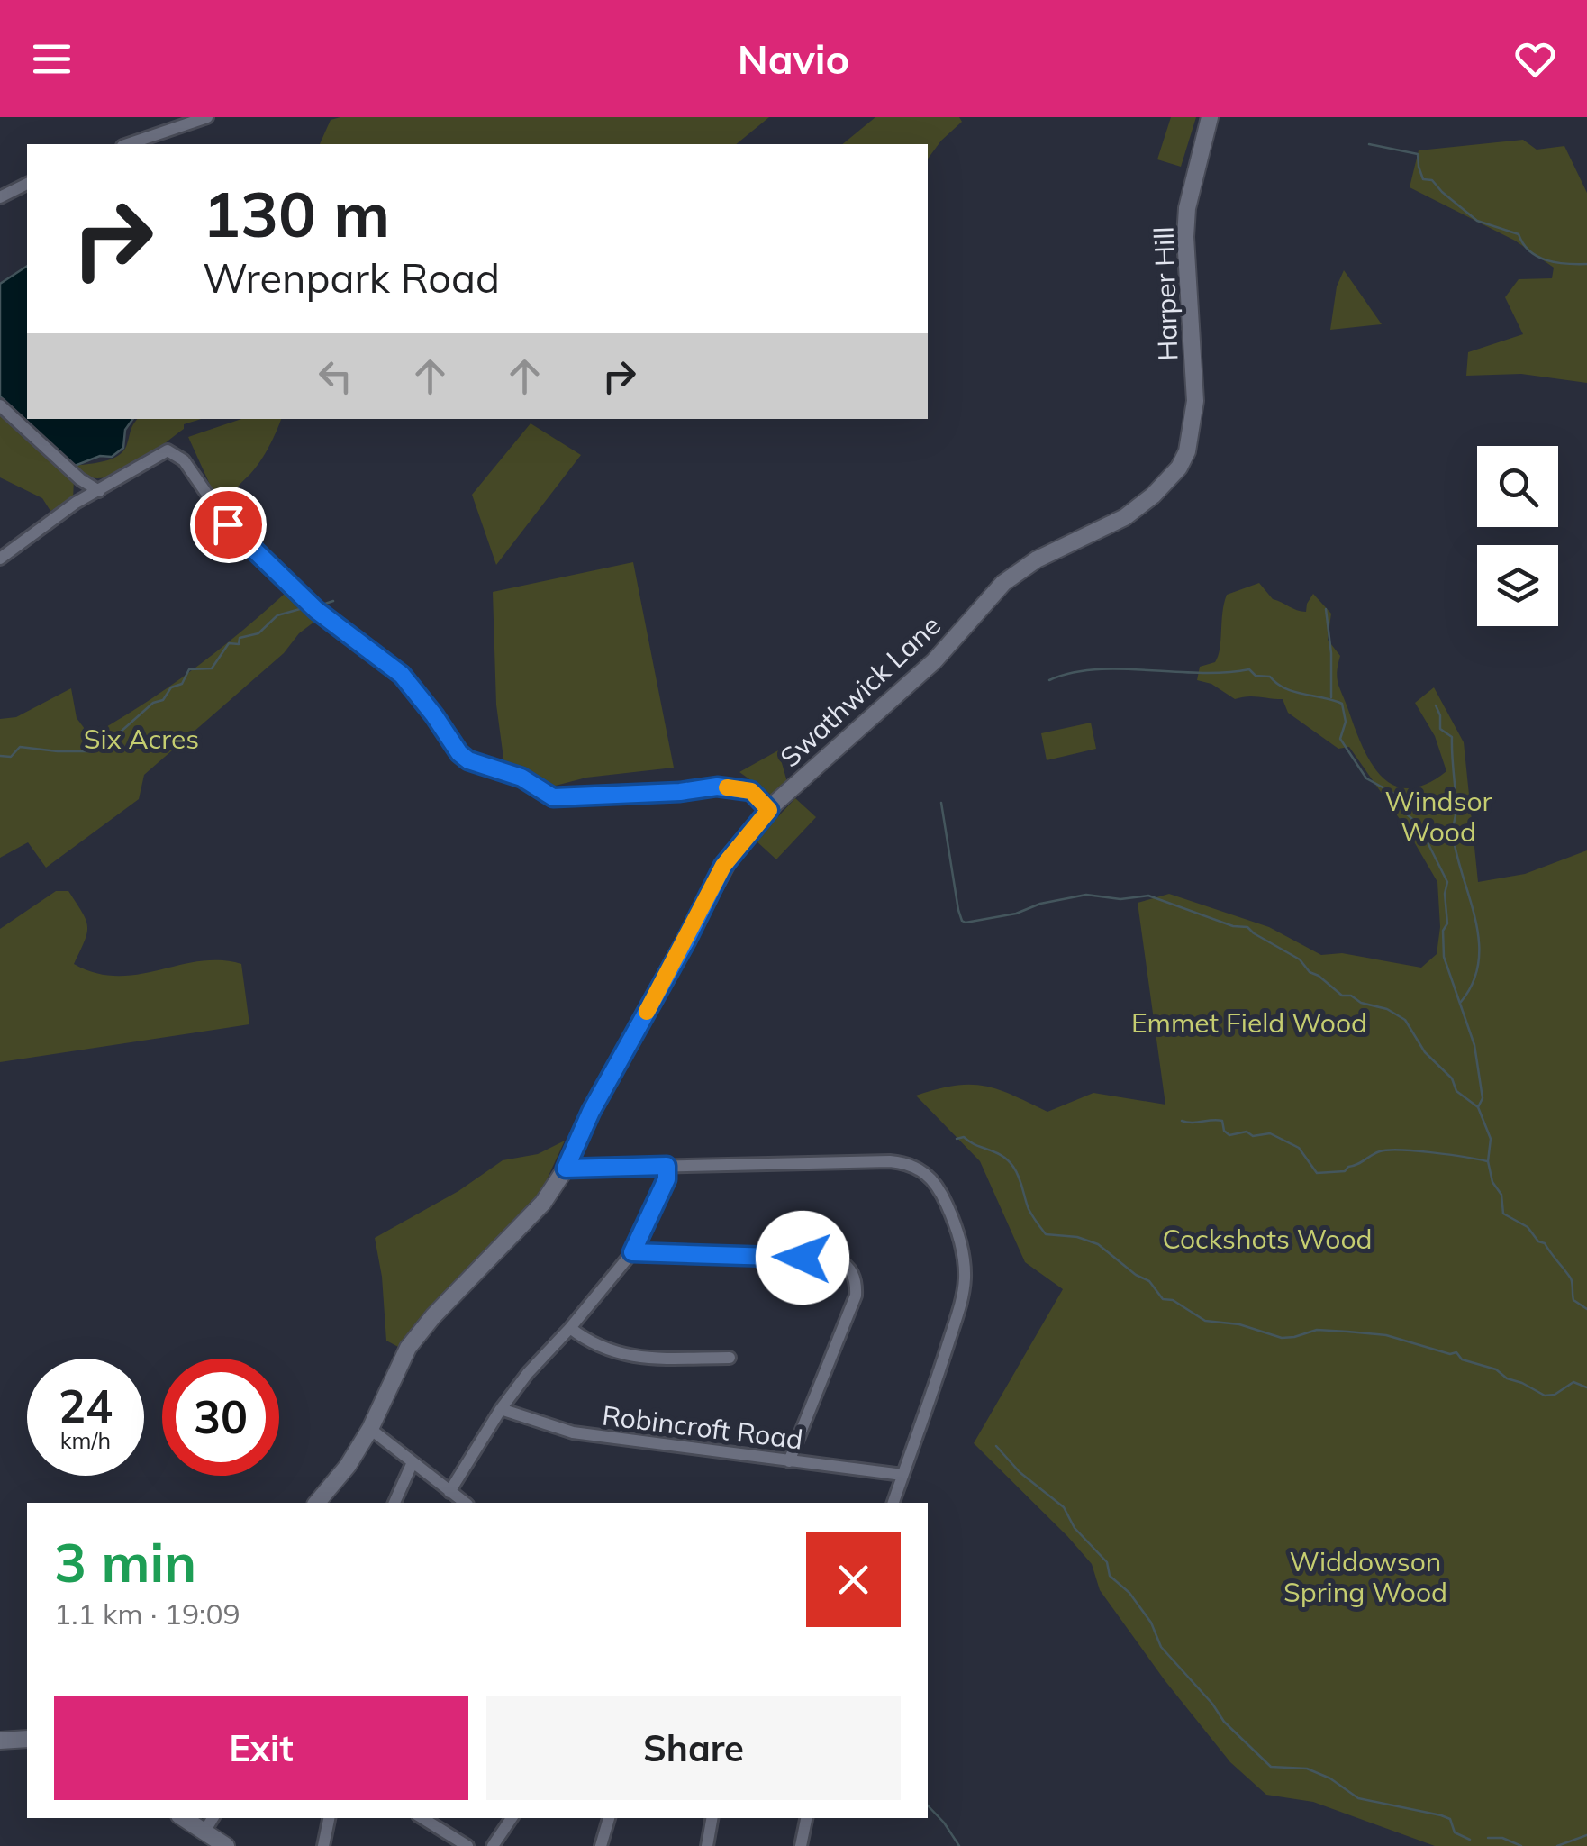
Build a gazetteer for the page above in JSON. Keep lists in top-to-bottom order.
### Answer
{
  "streets": {
    "street": ["Harper Hill", "Swathwick Lane", "Robincroft Road"]
  },
  "crossings": [
    ["Harper Hill", "Swathwick Lane"]
  ],
  "parks": [
    "Six Acres",
    "Windsor Wood",
    "Emmet Field Wood",
    "Cockshots Wood",
    "Widdowson Spring Wood"
  ],
  "page": {
    "header": "Navio",
    "turn": ["130 m", "Wrenpark Road"],
    "speed": "24 km/h",
    "limit": "30",
    "heading": ["3 min", "1.1 km · 19:09"],
    "buttons": ["Exit", "Share"]
  }
}
